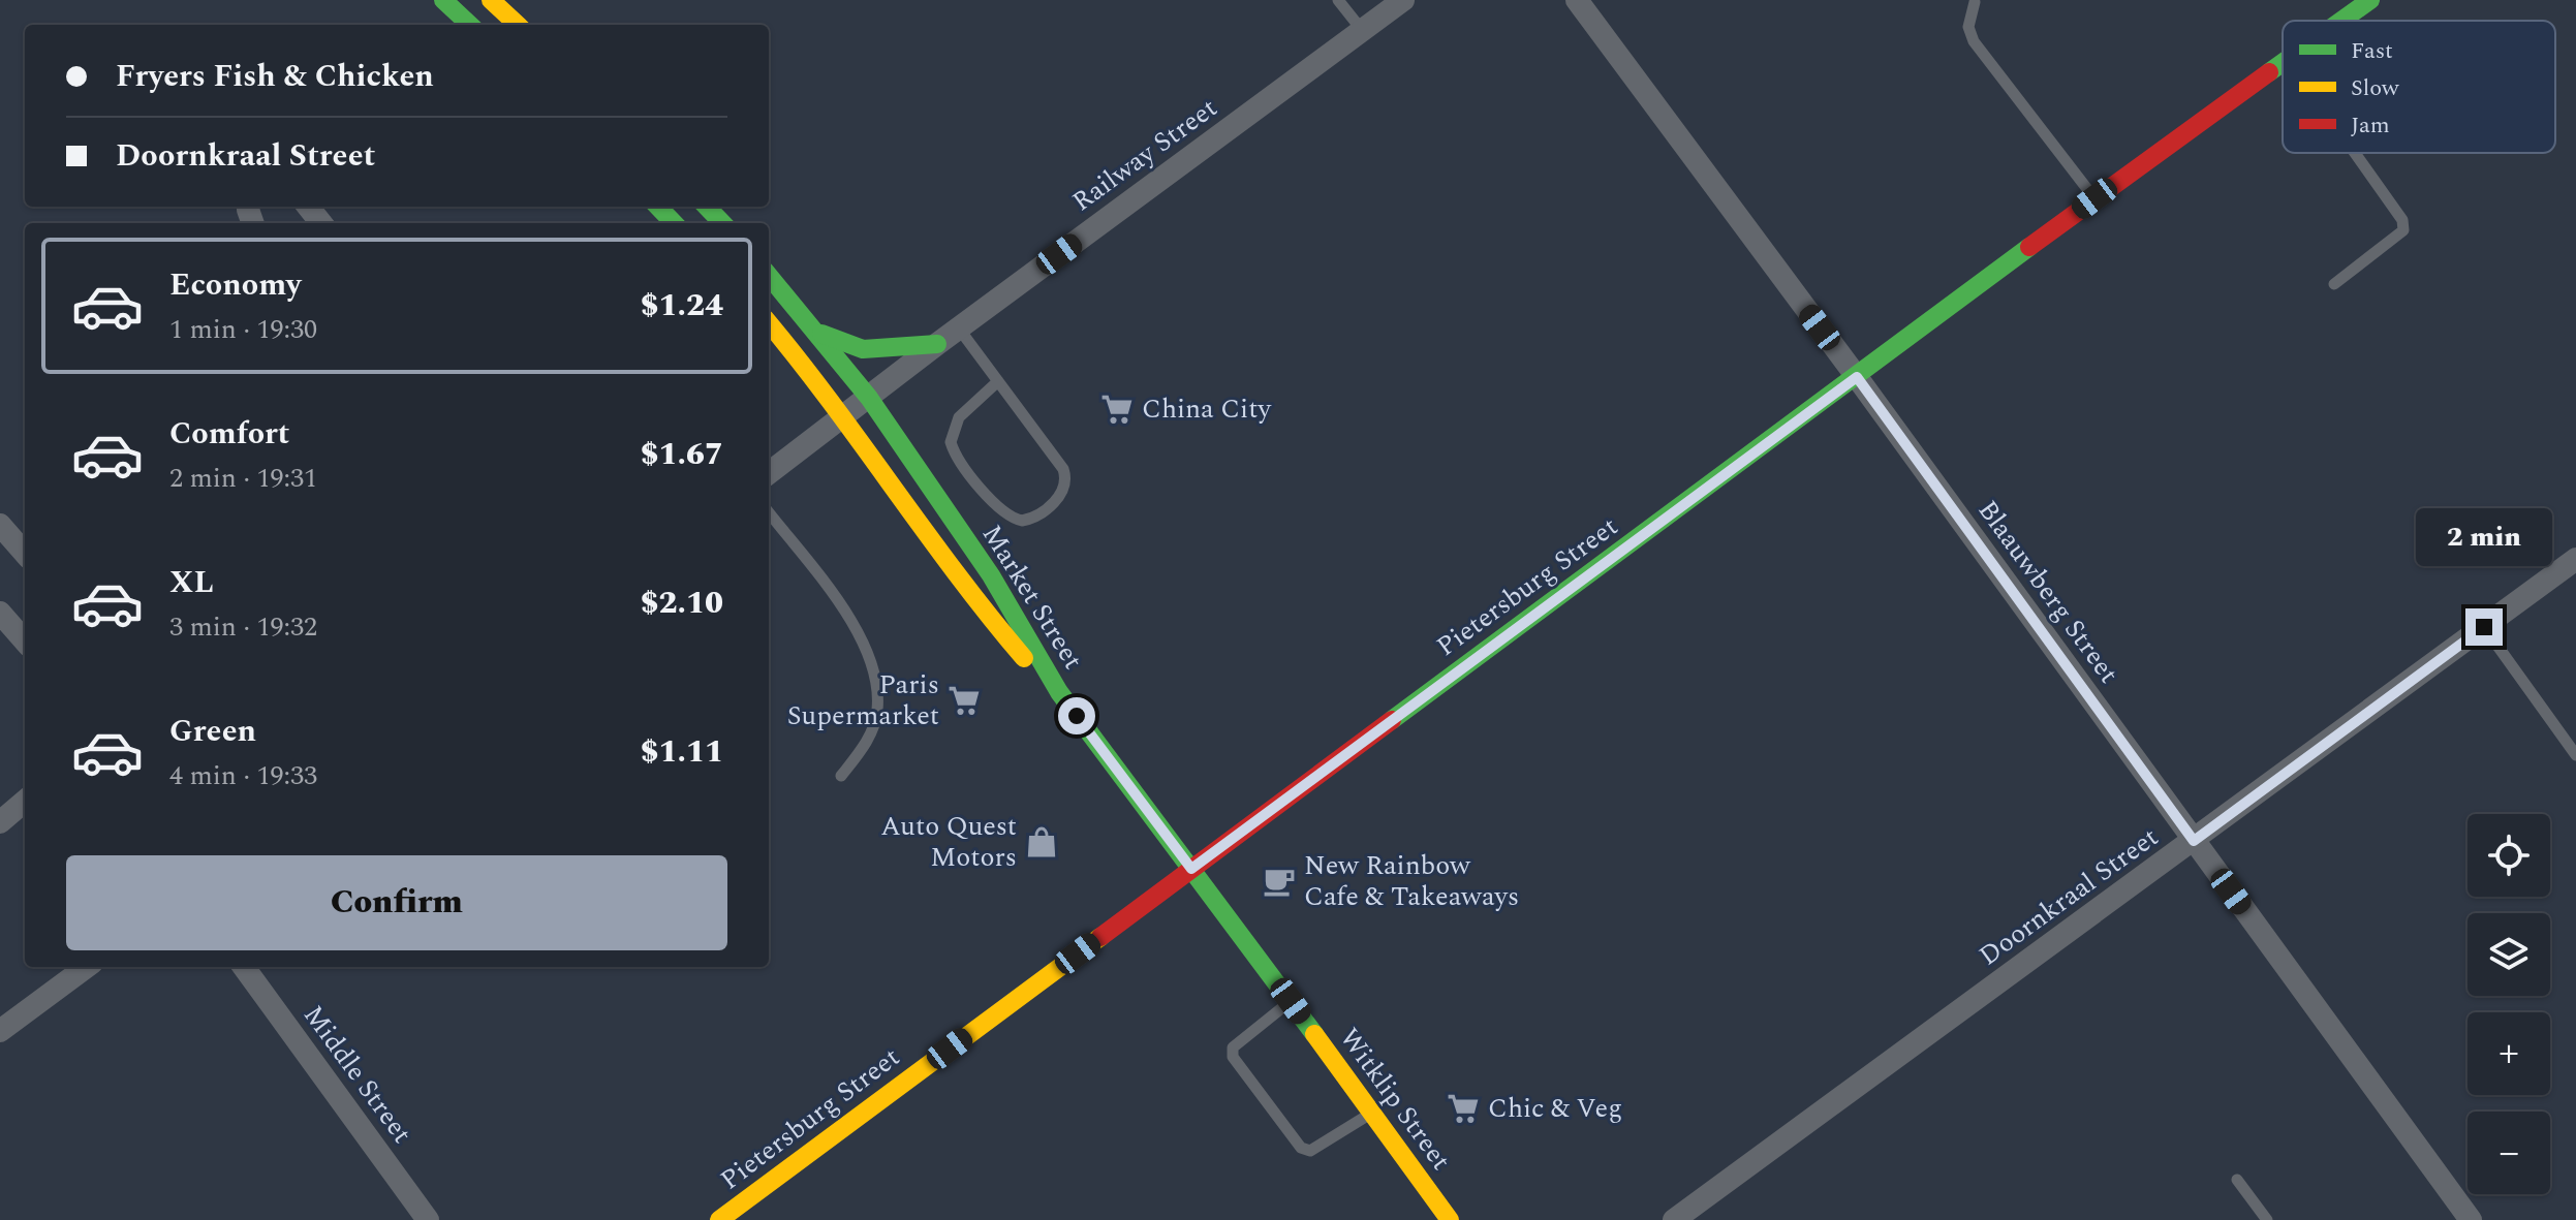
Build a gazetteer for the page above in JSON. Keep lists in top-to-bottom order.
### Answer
{
  "streets": {
    "street": [
      "Railway Street",
      "Pietersburg Street",
      "Blaauwberg Street",
      "Market Street",
      "Doornkraal Street",
      "Middle Street",
      "Witklip Street"
    ]
  },
  "crossings": [
    ["Railway Street", "Market Street"],
    ["Pietersburg Street", "Blaauwberg Street"],
    ["Pietersburg Street", "Witklip Street"],
    ["Blaauwberg Street", "Doornkraal Street"],
    ["Market Street", "Witklip Street"]
  ],
  "places": {
    "supermarket": ["China City", "Paris Supermarket", "Chic & Veg"],
    "shop": ["Auto Quest Motors"],
    "cafe": ["New Rainbow Cafe & Takeaways"]
  },
  "legend": ["Fast", "Slow", "Jam"],
  "page": {
    "banner": ["Fryers Fish & Chicken", "Doornkraal Street"],
    "list": [
      {
        "name": "Economy",
        "note": "1 min · 19:30",
        "value": "$1.24"
      },
      {
        "name": "Comfort",
        "note": "2 min · 19:31",
        "value": "$1.67"
      },
      {
        "name": "XL",
        "note": "3 min · 19:32",
        "value": "$2.10"
      },
      {
        "name": "Green",
        "note": "4 min · 19:33",
        "value": "$1.11"
      }
    ],
    "bubble": "2 min",
    "map_buttons": ["+", "−"],
    "buttons": "Confirm"
  }
}
